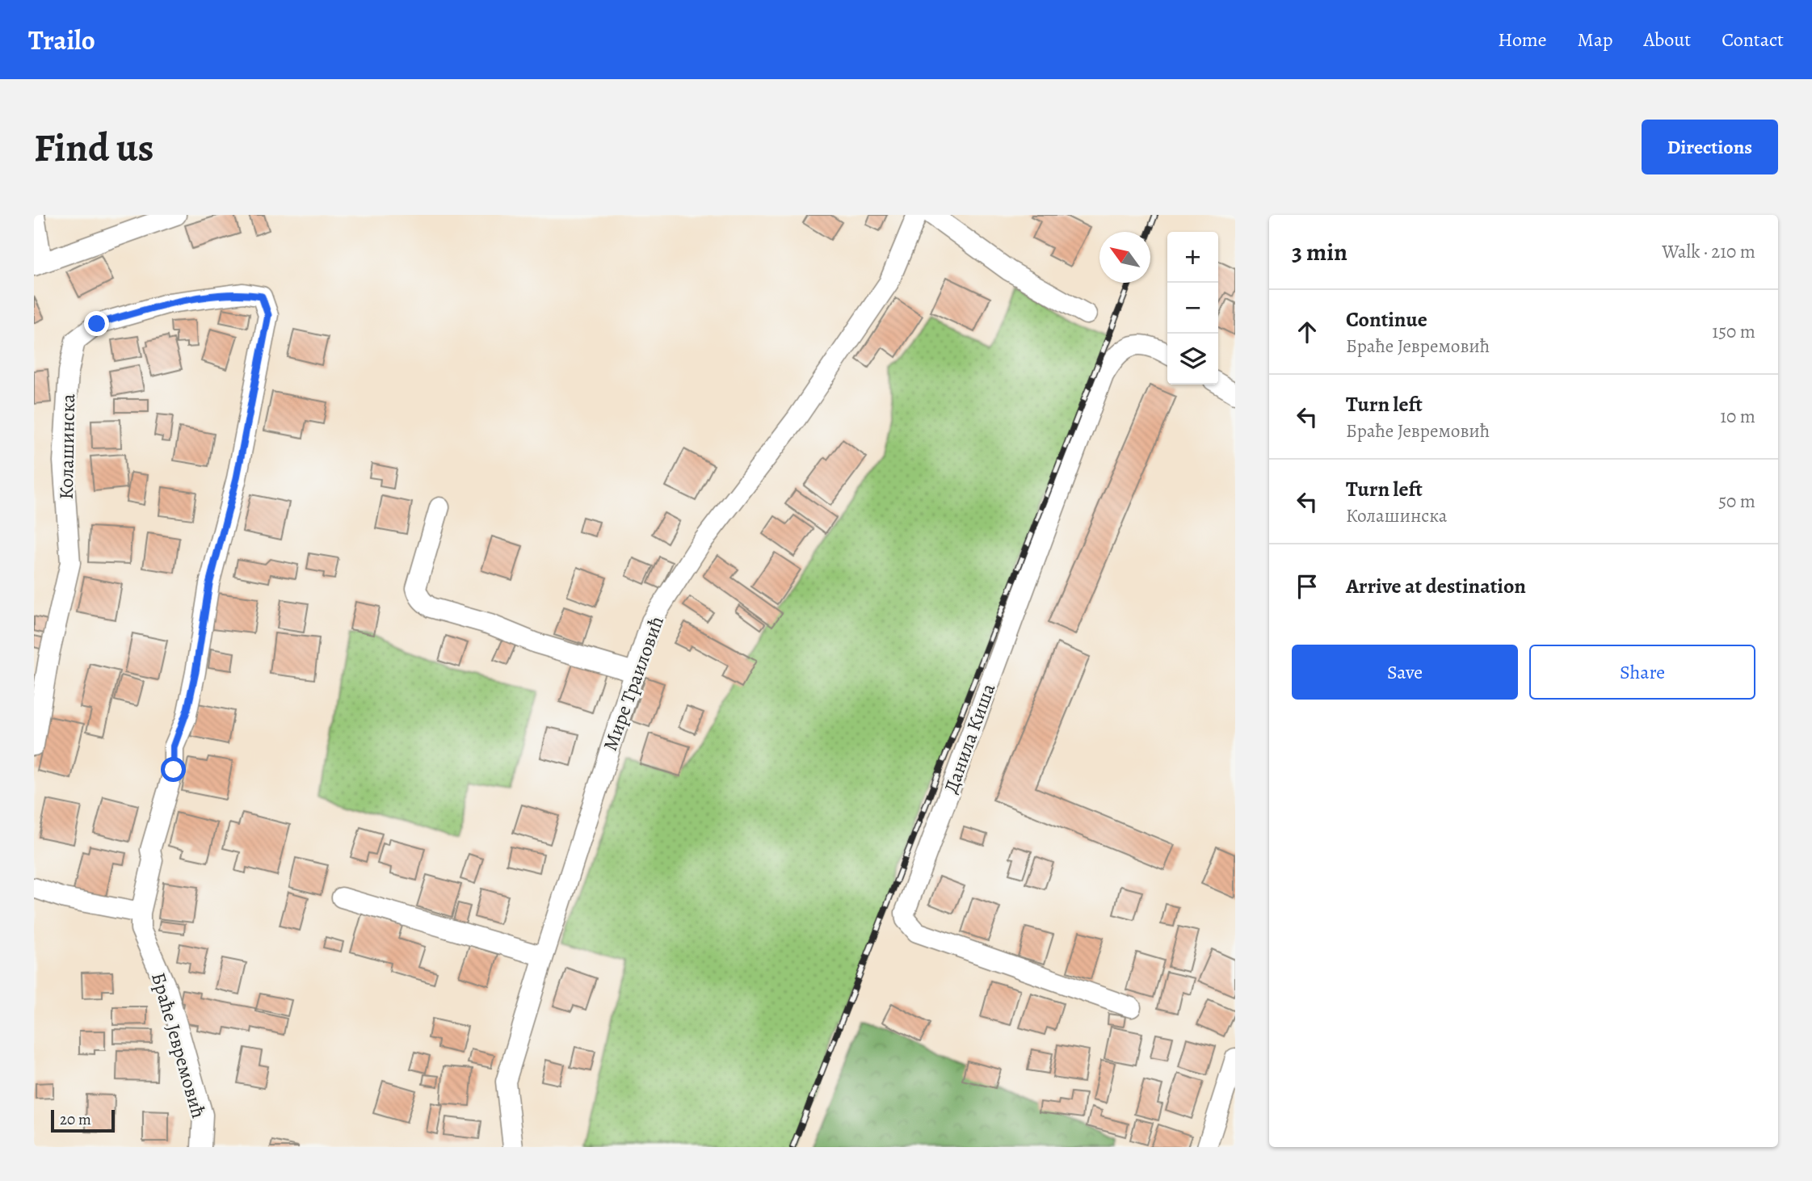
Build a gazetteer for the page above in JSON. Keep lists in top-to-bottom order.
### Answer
{
  "streets": {
    "street": [
      "Колашинска",
      "Мире Траиловић",
      "Данила Киша",
      "Браће Јевремовић"
    ]
  },
  "crossings": [
    ["Колашинска", "Браће Јевремовић"]
  ],
  "scale_bar": "20 m",
  "north": "top left",
  "page": {
    "header": "Trailo",
    "nav": [
      "Home",
      "Map",
      "About",
      "Contact"
    ],
    "buttons": [
      "Directions",
      ["Save", "Share"]
    ],
    "title": "Find us",
    "heading": ["3 min", "Walk · 210 m"],
    "map_buttons": ["+", "−"],
    "list": [
      ["Continue", "Браће Јевремовић", "150 m"],
      ["Turn left", "Браће Јевремовић", "10 m"],
      ["Turn left", "Колашинска", "50 m"],
      "Arrive at destination"
    ],
    "scale": "20 m"
  }
}
